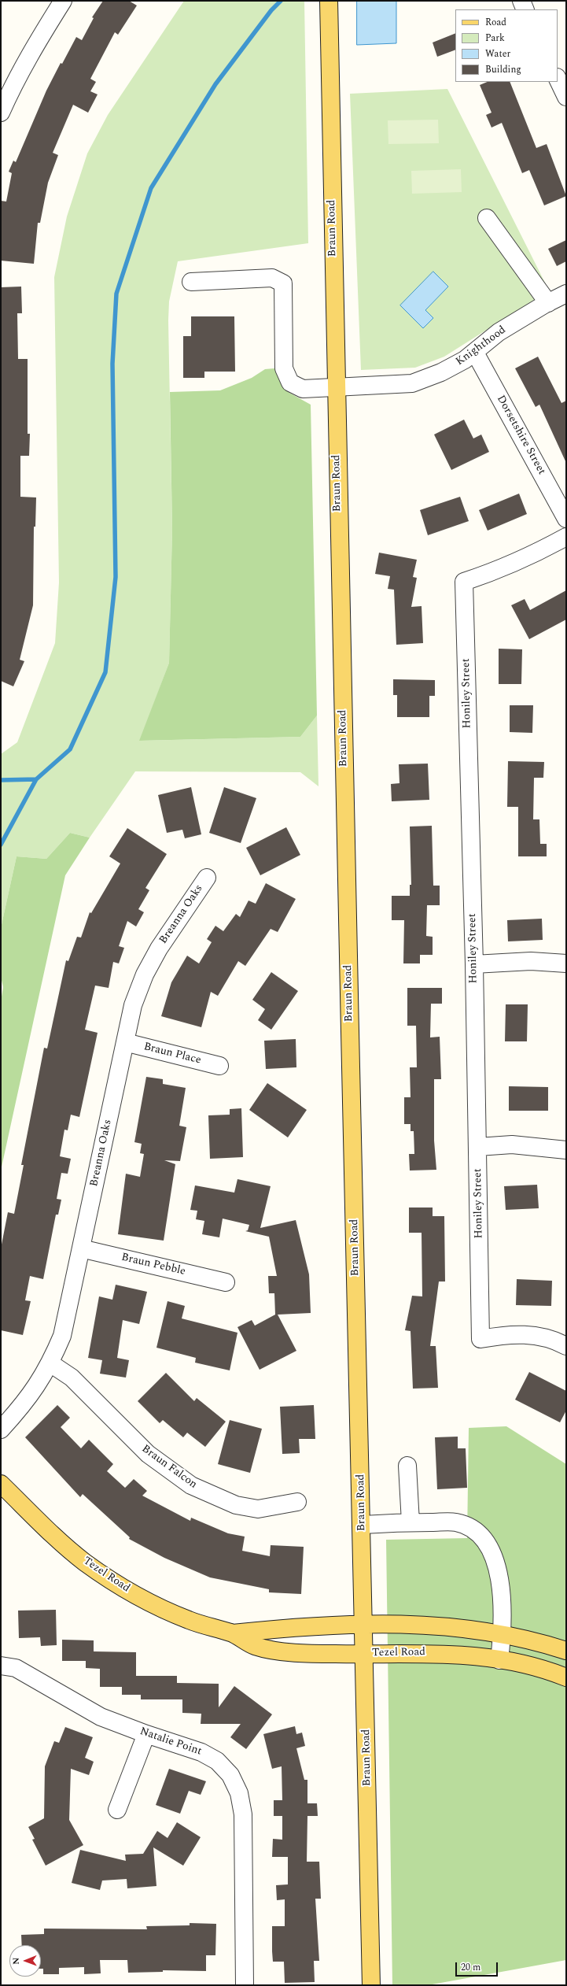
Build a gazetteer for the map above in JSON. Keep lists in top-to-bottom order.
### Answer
{
  "streets": {
    "main road": ["Braun Road", "Tezel Road"],
    "street": [
      "Knighthood",
      "Dorsetshire Street",
      "Honiley Street",
      "Breanna Oaks",
      "Braun Place",
      "Braun Pebble",
      "Braun Falcon",
      "Natalie Point"
    ]
  },
  "crossings": [
    ["Braun Road", "Knighthood"],
    ["Braun Road", "Tezel Road"],
    ["Knighthood", "Dorsetshire Street"],
    ["Breanna Oaks", "Braun Place"],
    ["Breanna Oaks", "Braun Pebble"],
    ["Breanna Oaks", "Braun Falcon"]
  ],
  "legend": [
    "Road",
    "Park",
    "Water",
    "Building"
  ],
  "scale_bar": "20 m",
  "north": "left"
}
